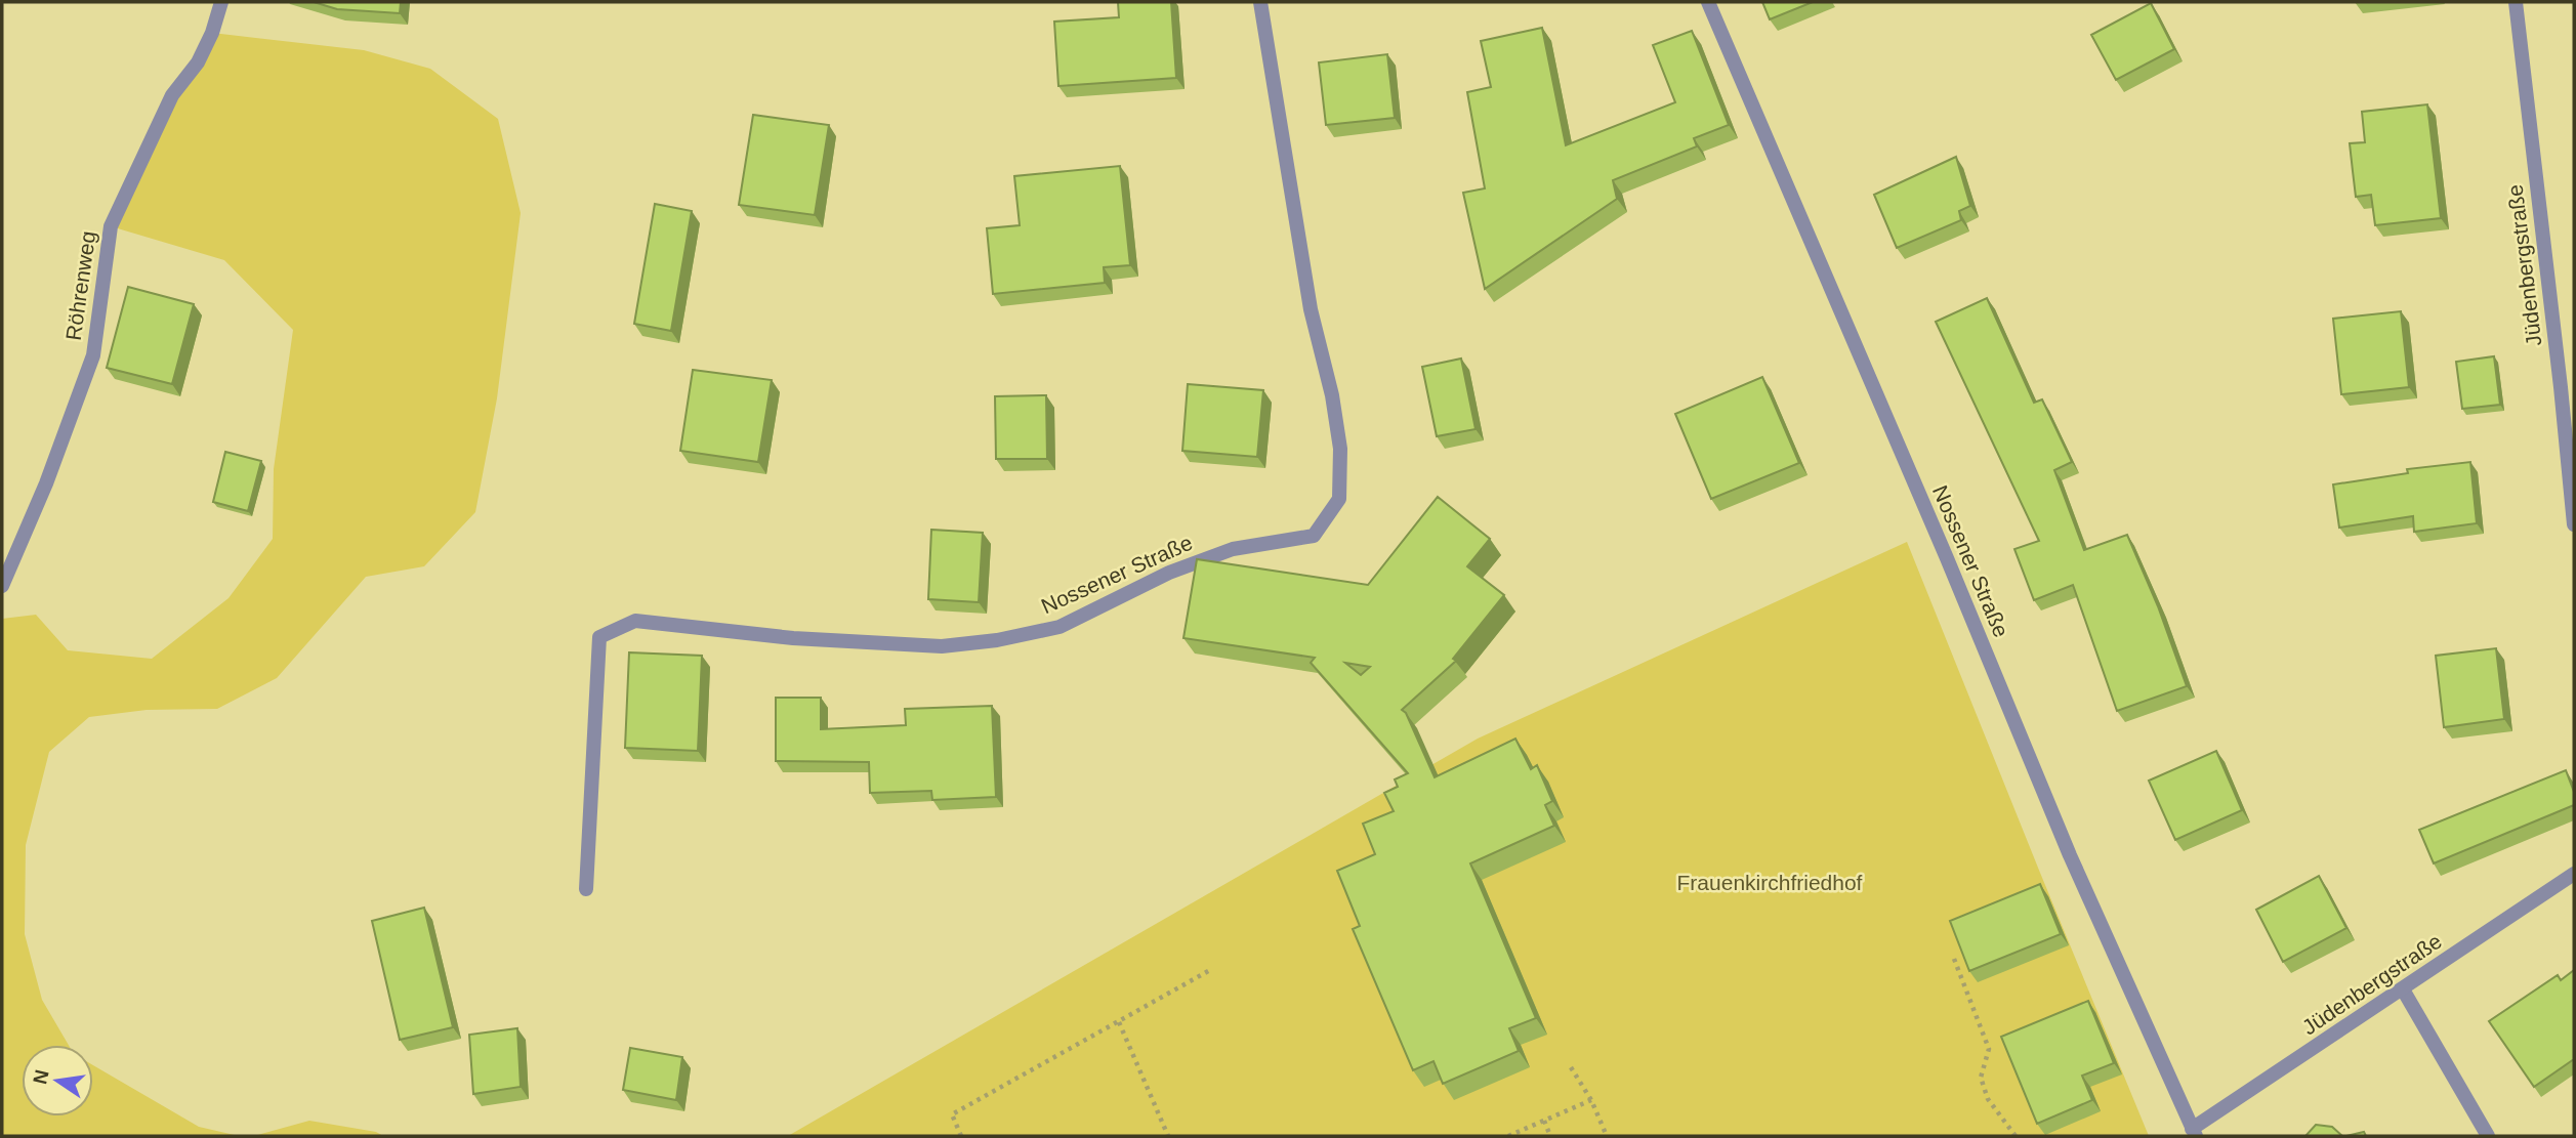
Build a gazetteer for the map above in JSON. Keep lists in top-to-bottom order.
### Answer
{
  "streets": {
    "street": ["Jüdenbergstraße", "Röhrenweg", "Nossener Straße"]
  },
  "crossings": [
    ["Jüdenbergstraße", "Nossener Straße"]
  ],
  "parks": ["Frauenkirchfriedhof"],
  "north": "left"
}
